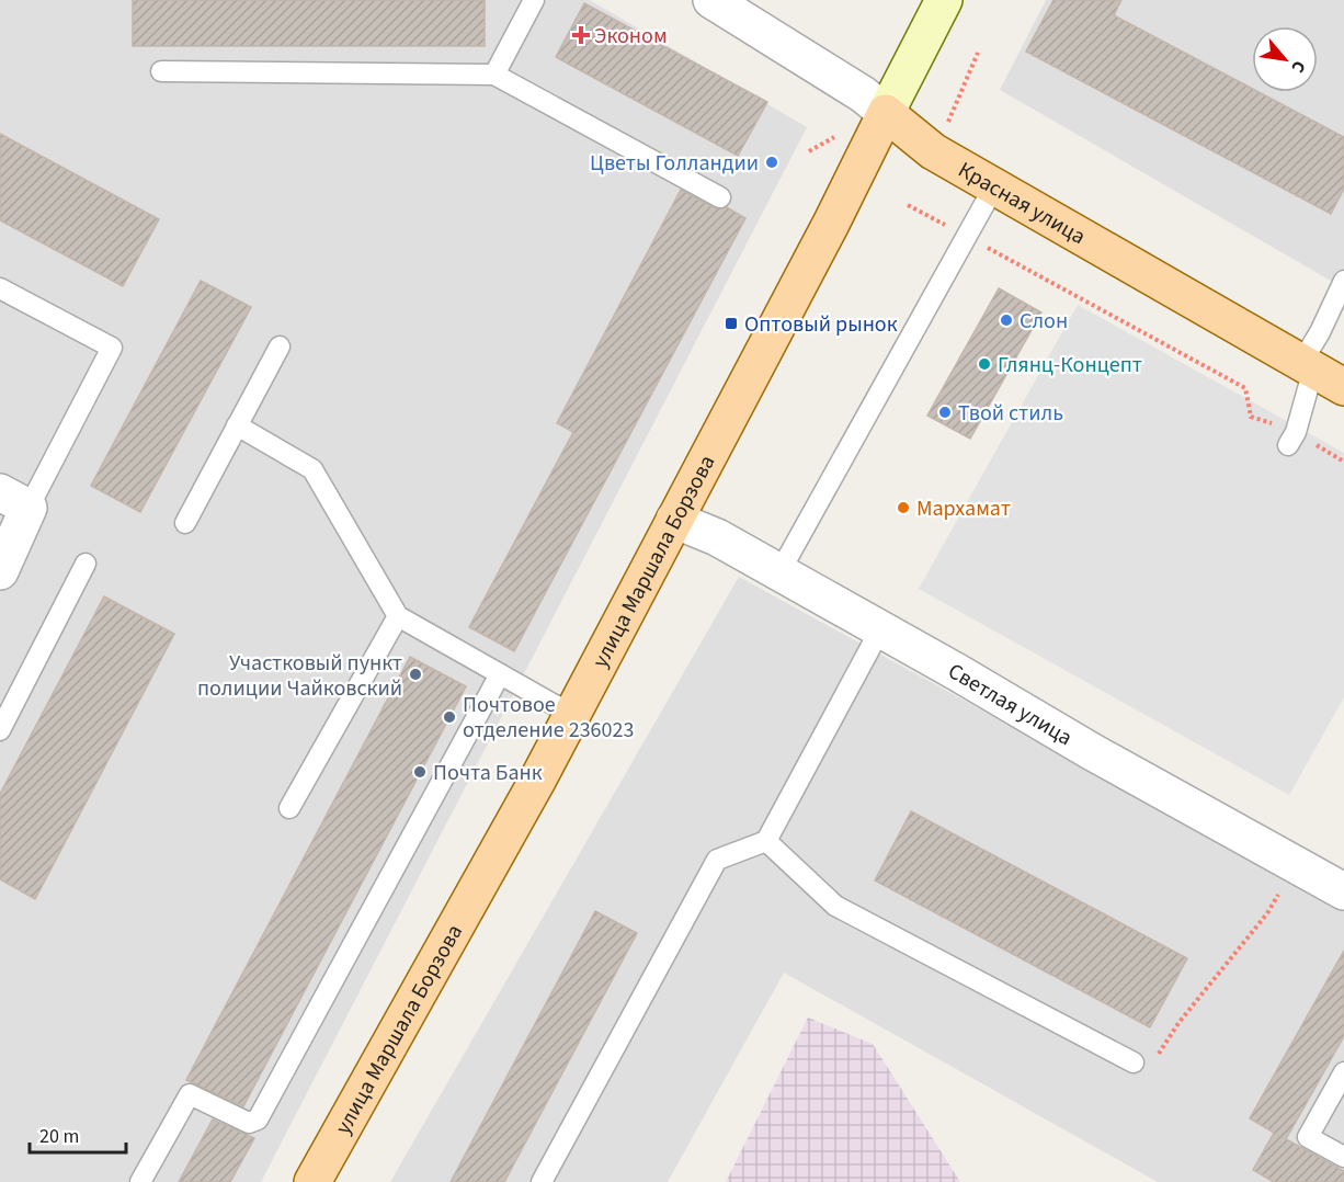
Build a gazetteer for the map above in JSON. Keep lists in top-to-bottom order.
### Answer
{
  "streets": {
    "main road": ["Красная улица", "улица Маршала Борзова"],
    "street": ["Светлая улица"]
  },
  "crossings": [
    ["Красная улица", "улица Маршала Борзова"],
    ["улица Маршала Борзова", "Светлая улица"]
  ],
  "places": {
    "health": ["Эконом"],
    "other": [
      "Цветы Голландии",
      "Слон",
      "Глянц-Концепт",
      "Твой стиль",
      "Мархамат",
      "Участковый пункт полиции Чайковский",
      "Почтовое отделение 236023",
      "Почта Банк"
    ],
    "transit": ["Оптовый рынок"]
  },
  "scale_bar": "20 m",
  "north": "bottom right"
}
